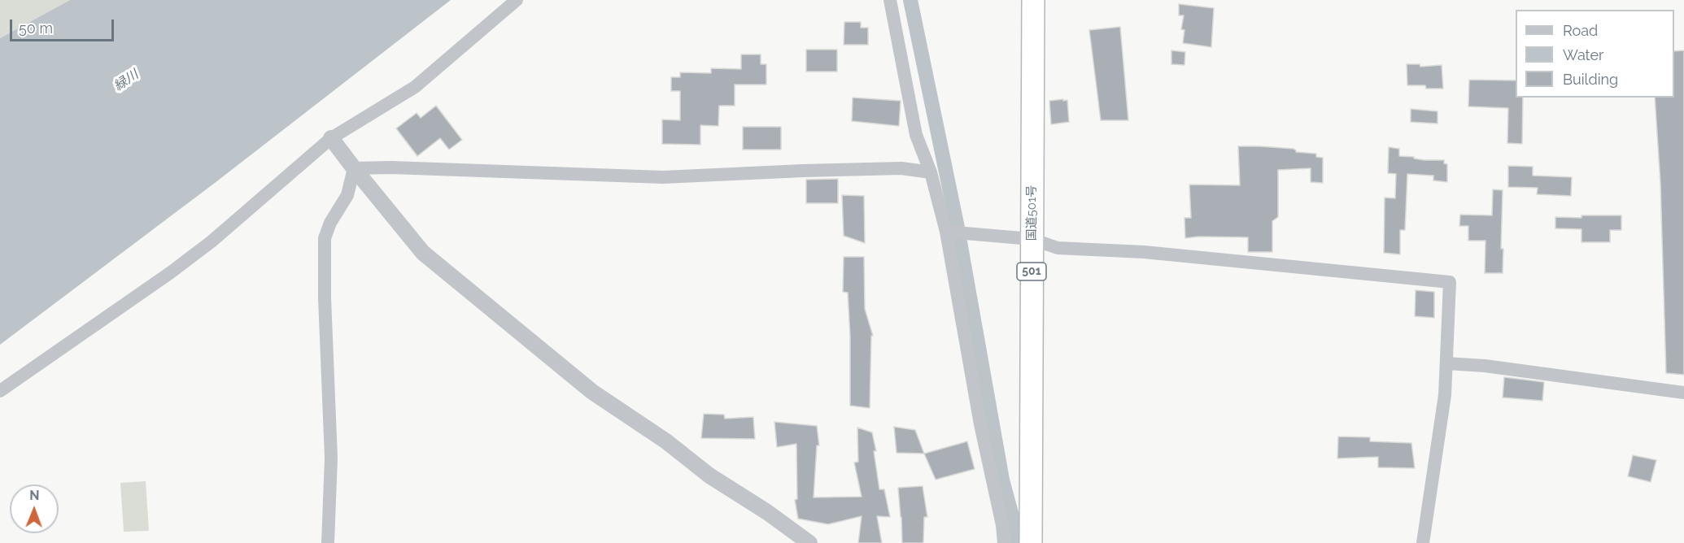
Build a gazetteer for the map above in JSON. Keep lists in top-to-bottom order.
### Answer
{
  "streets": {
    "highway": ["国道501号", "501"]
  },
  "water": ["緑川"],
  "legend": ["Road", "Water", "Building"],
  "scale_bar": "50 m",
  "north": "top"
}
